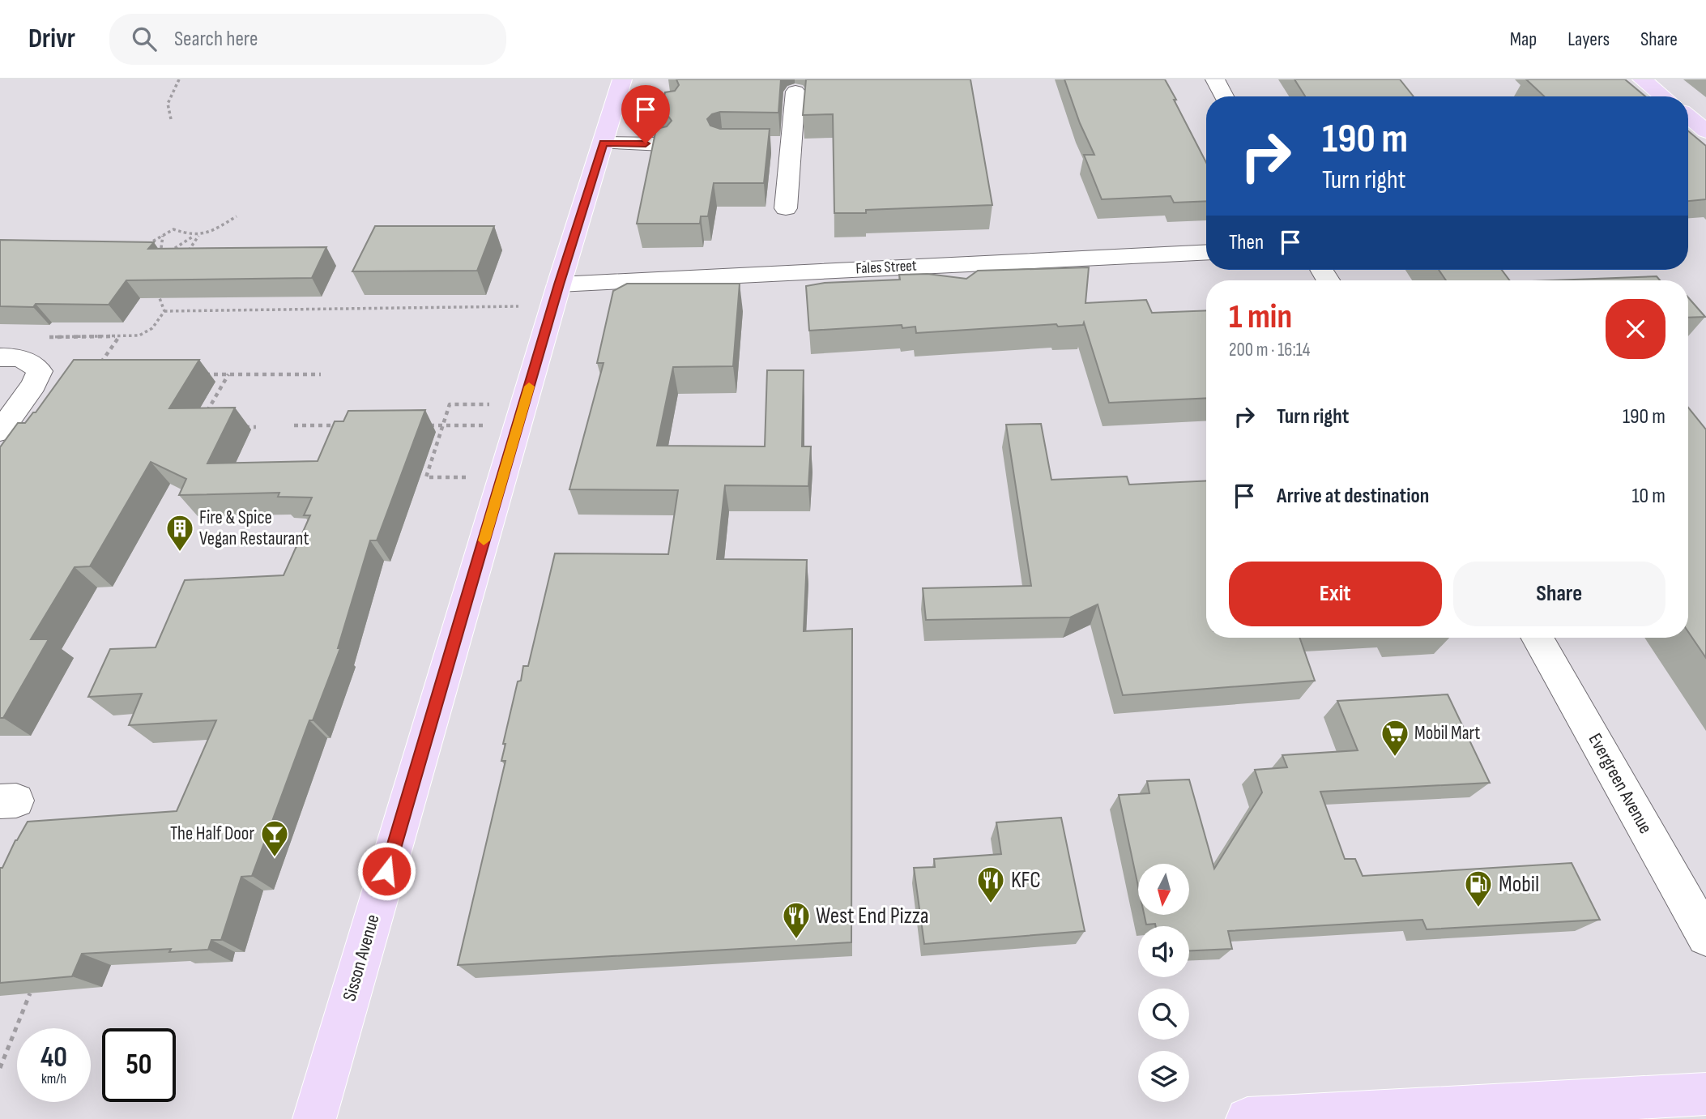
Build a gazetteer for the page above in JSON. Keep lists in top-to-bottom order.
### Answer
{
  "streets": {
    "main road": ["Sisson Avenue"],
    "street": ["Fales Street", "Evergreen Avenue"]
  },
  "crossings": [
    ["Fales Street", "Sisson Avenue"]
  ],
  "places": {
    "building": ["Fire & Spice Vegan Restaurant"],
    "supermarket": ["Mobil Mart"],
    "bar": ["The Half Door"],
    "restaurant": ["KFC", "West End Pizza"],
    "fuel station": ["Mobil"]
  },
  "north": "bottom",
  "page": {
    "header": "Drivr",
    "search": "Search here",
    "nav": ["Map", "Layers", "Share"],
    "turn": ["190 m", "Turn right"],
    "then": "Then",
    "heading": ["1 min", "200 m · 16:14"],
    "list": [
      {
        "name": "Turn right",
        "value": "190 m"
      },
      {
        "name": "Arrive at destination",
        "value": "10 m"
      }
    ],
    "buttons": ["Exit", "Share"],
    "speed": "40 km/h",
    "limit": "50"
  }
}
